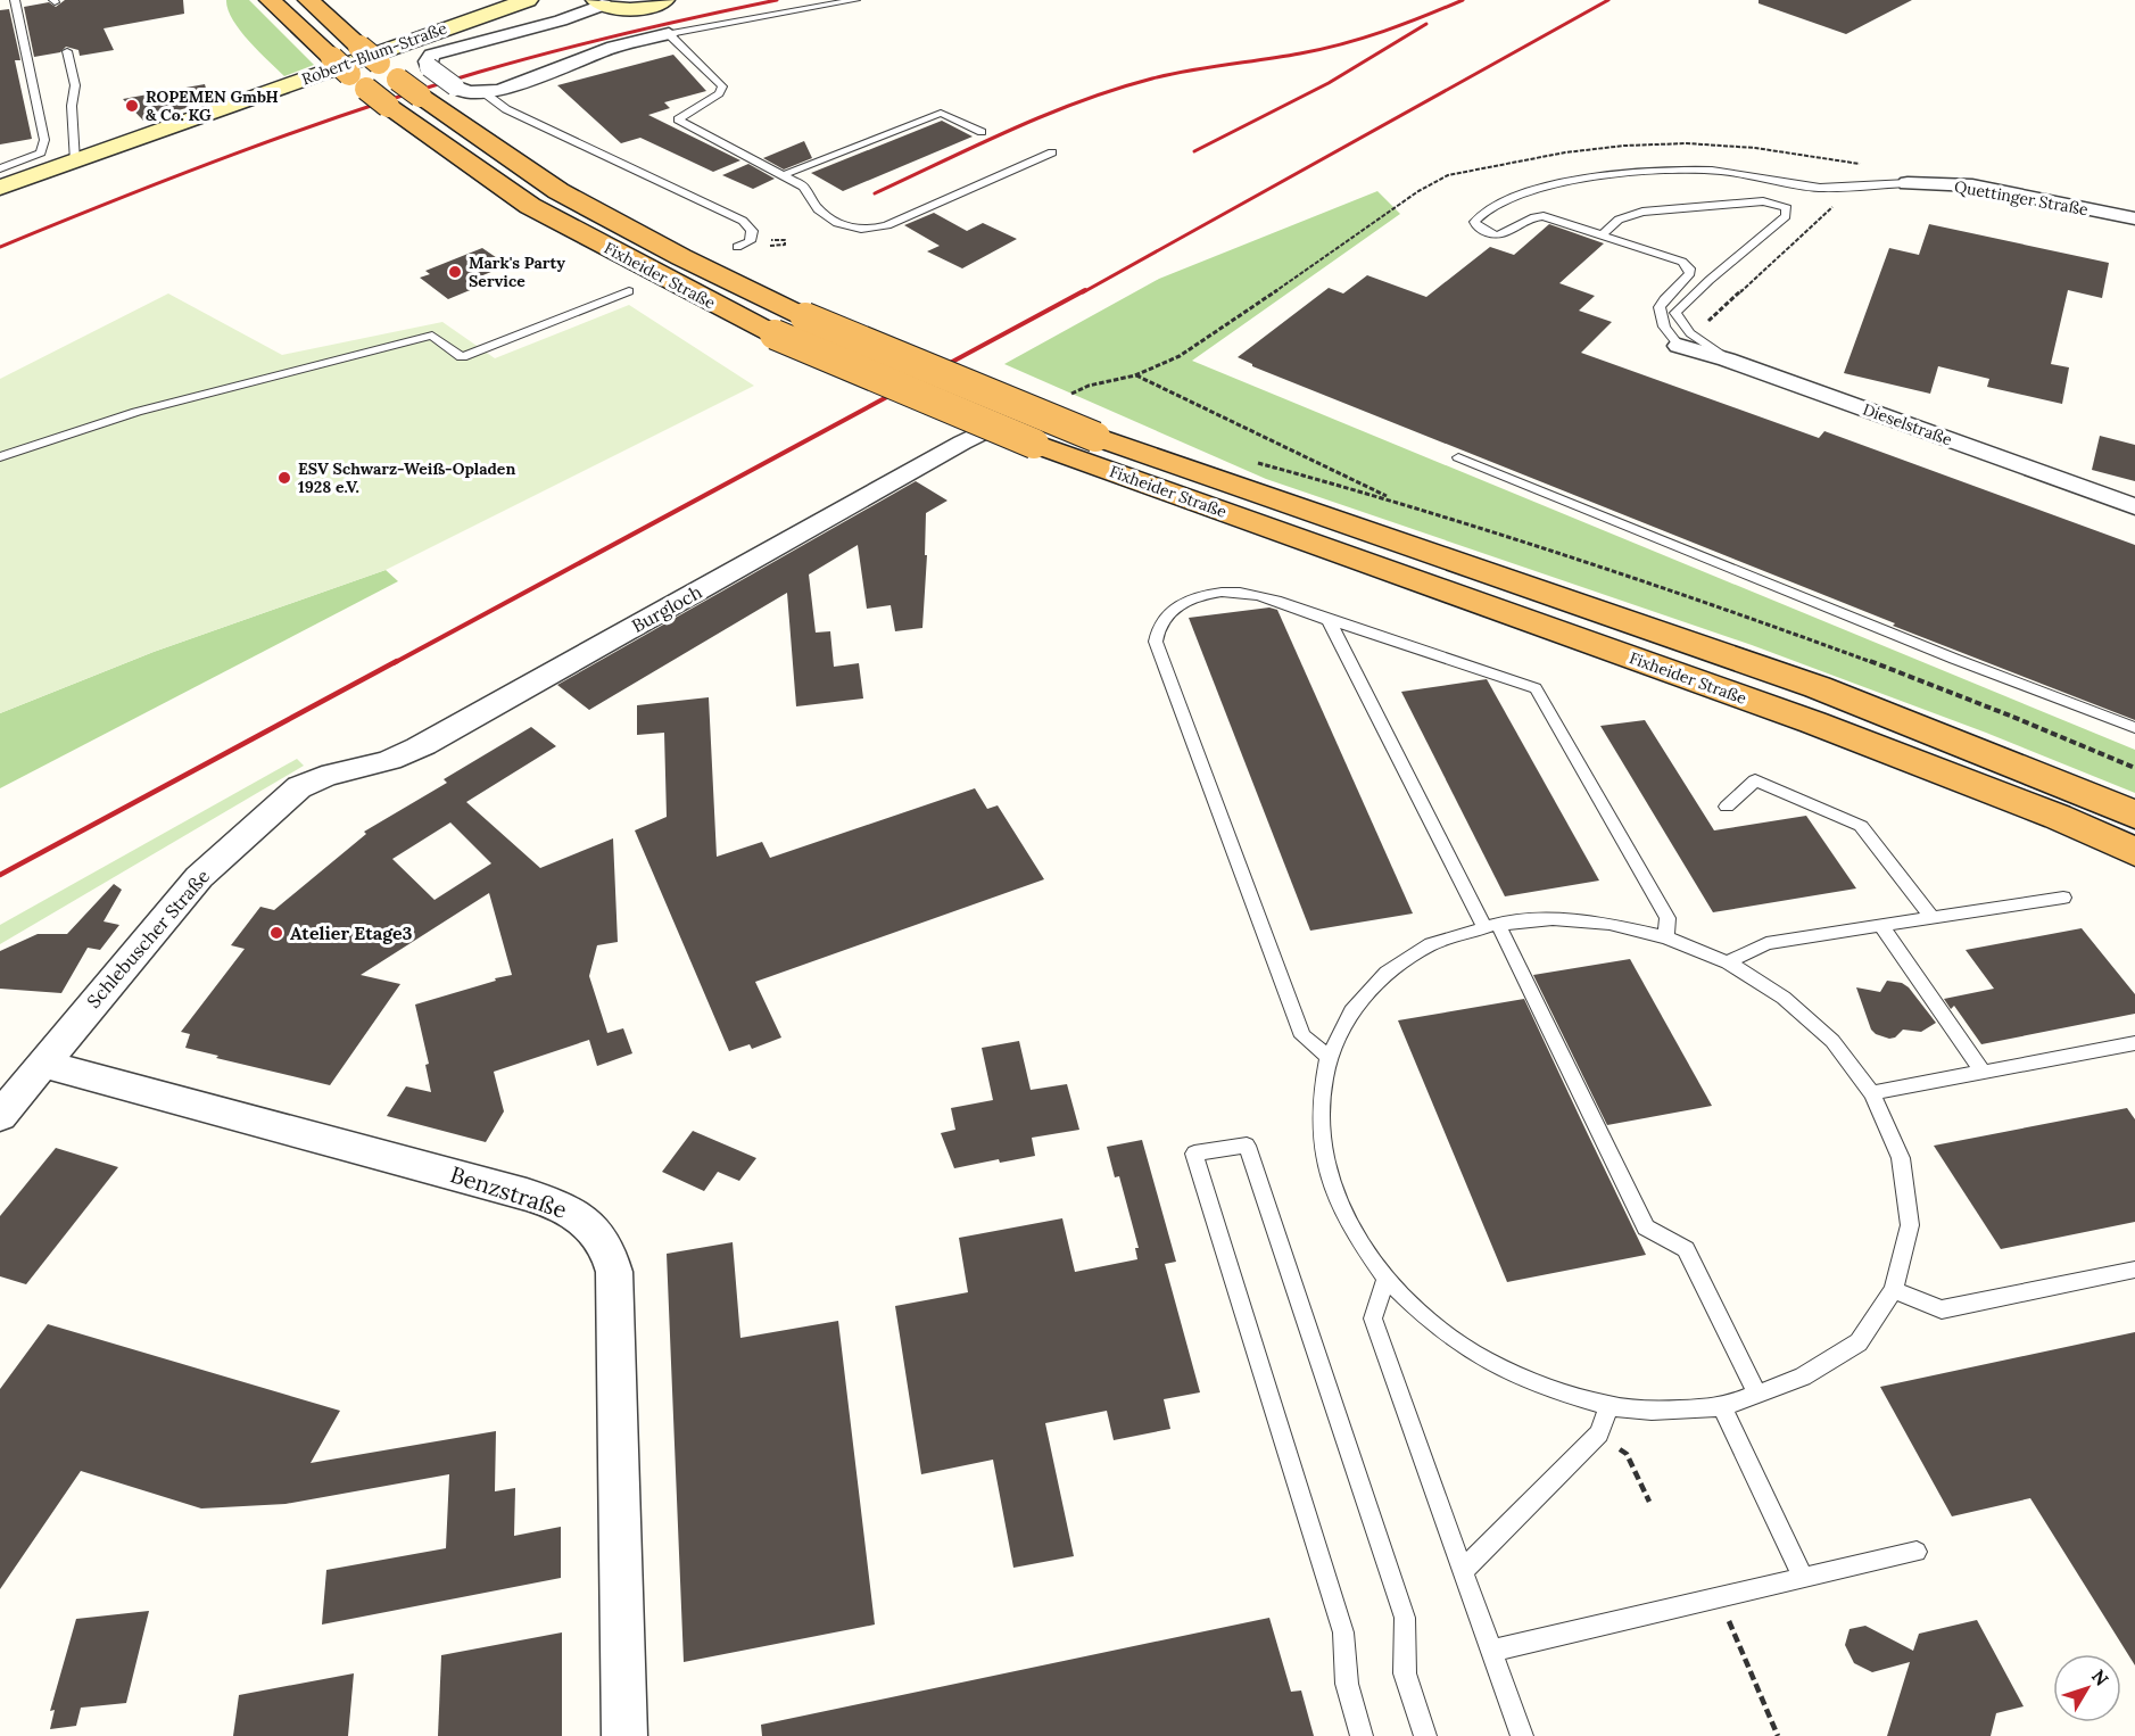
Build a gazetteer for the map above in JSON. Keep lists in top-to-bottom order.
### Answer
{
  "streets": {
    "highway": ["Fixheider Straße"],
    "main road": ["Robert-Blum-Straße"],
    "street": [
      "Quettinger Straße",
      "Dieselstraße",
      "Burgloch",
      "Schlebuscher Straße",
      "Benzstraße"
    ]
  },
  "crossings": [
    ["Burgloch", "Schlebuscher Straße"],
    ["Schlebuscher Straße", "Benzstraße"]
  ],
  "places": [
    "ROPEMEN GmbH & Co. KG",
    "Mark's Party Service",
    "ESV Schwarz-Weiß-Opladen 1928 e.V.",
    "Atelier Etage3"
  ],
  "north": "top right"
}
